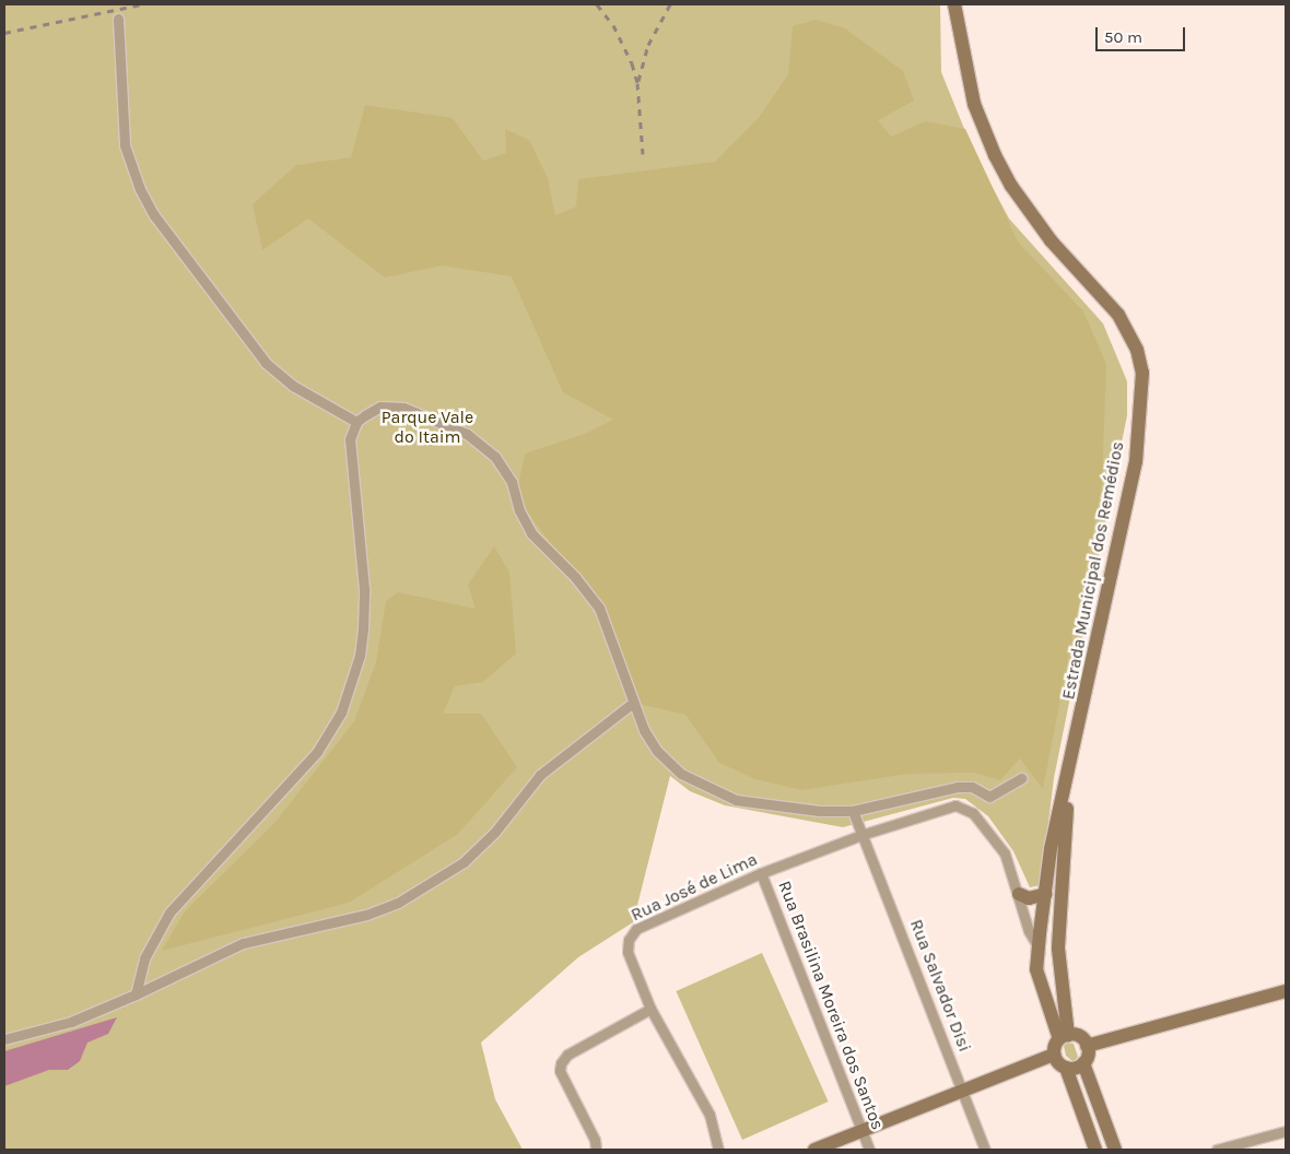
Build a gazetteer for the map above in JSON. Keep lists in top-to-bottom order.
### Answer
{
  "streets": {
    "main road": ["Estrada Municipal dos Remédios"],
    "street": ["Rua José de Lima", "Rua Salvador Disi", "Rua Brasilina Moreira dos Santos"]
  },
  "crossings": [
    ["Rua José de Lima", "Rua Salvador Disi"],
    ["Rua José de Lima", "Rua Brasilina Moreira dos Santos"]
  ],
  "parks": ["Parque Vale do Itaim"],
  "scale_bar": "50 m"
}
